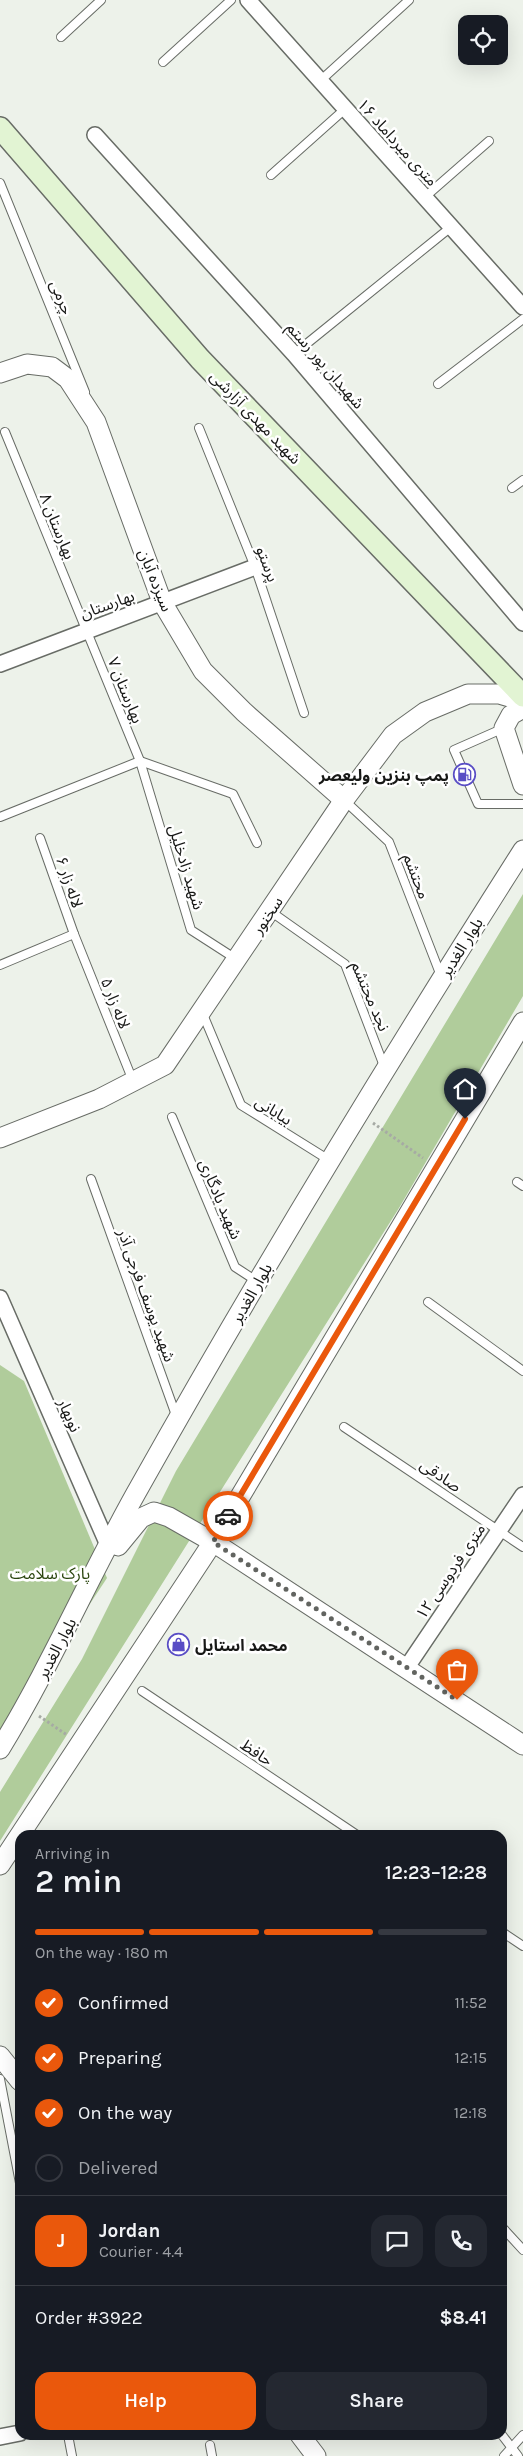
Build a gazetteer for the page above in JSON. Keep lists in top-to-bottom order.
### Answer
{
  "streets": {
    "main road": ["شهید مهدی آزارشی"],
    "street": [
      "۱۶ متری میرداماد",
      "شهیدان پور رستم",
      "سیزده آبان",
      "بهارستان",
      "سخنور",
      "بلوار الغدیر",
      "نوبهار",
      "۱۲ متری فردوسی"
    ],
    "lane": [
      "چرمی",
      "بهارستان ۸",
      "پرستو",
      "بهارستان ۷",
      "شهید زادخلیل",
      "محتشم",
      "لاله زار ۶",
      "نجد محتشم",
      "لاله زار ۵",
      "بیابانی",
      "شهید یادگاری",
      "شهید یوسف فرجی آذر",
      "صادقی",
      "حافظ"
    ]
  },
  "crossings": [
    ["چرمی", "سیزده آبان"],
    ["بهارستان ۸", "بهارستان"],
    ["بهارستان ۸", "بهارستان ۷"],
    ["پرستو", "بهارستان"],
    ["سیزده آبان", "بهارستان"],
    ["سیزده آبان", "محتشم"],
    ["سیزده آبان", "سخنور"],
    ["بهارستان", "بهارستان ۷"],
    ["بهارستان ۷", "شهید زادخلیل"],
    ["شهید زادخلیل", "سخنور"],
    ["محتشم", "سخنور"],
    ["محتشم", "بلوار الغدیر"],
    ["لاله زار ۶", "لاله زار ۵"],
    ["سخنور", "نجد محتشم"],
    ["سخنور", "لاله زار ۵"],
    ["سخنور", "بیابانی"],
    ["بلوار الغدیر", "نجد محتشم"],
    ["بلوار الغدیر", "بیابانی"],
    ["بلوار الغدیر", "شهید یادگاری"],
    ["بلوار الغدیر", "شهید یوسف فرجی آذر"],
    ["بلوار الغدیر", "نوبهار"],
    ["صادقی", "۱۲ متری فردوسی"]
  ],
  "parks": ["پارک سلامت"],
  "places": {
    "fuel station": ["پمپ بنزین ولیعصر"],
    "shop": ["محمد استایل"]
  },
  "page": {
    "heading": ["2 min", "Arriving in", "12:23–12:28"],
    "panel": [
      "Jordan",
      "Courier · 4.4",
      "Order #3922",
      "$8.41"
    ],
    "bar": "On the way · 180 m",
    "list": [
      ["Confirmed", "11:52"],
      ["Preparing", "12:15"],
      ["On the way", "12:18"],
      "Delivered"
    ],
    "round": "J",
    "buttons": ["Help", "Share"]
  }
}
